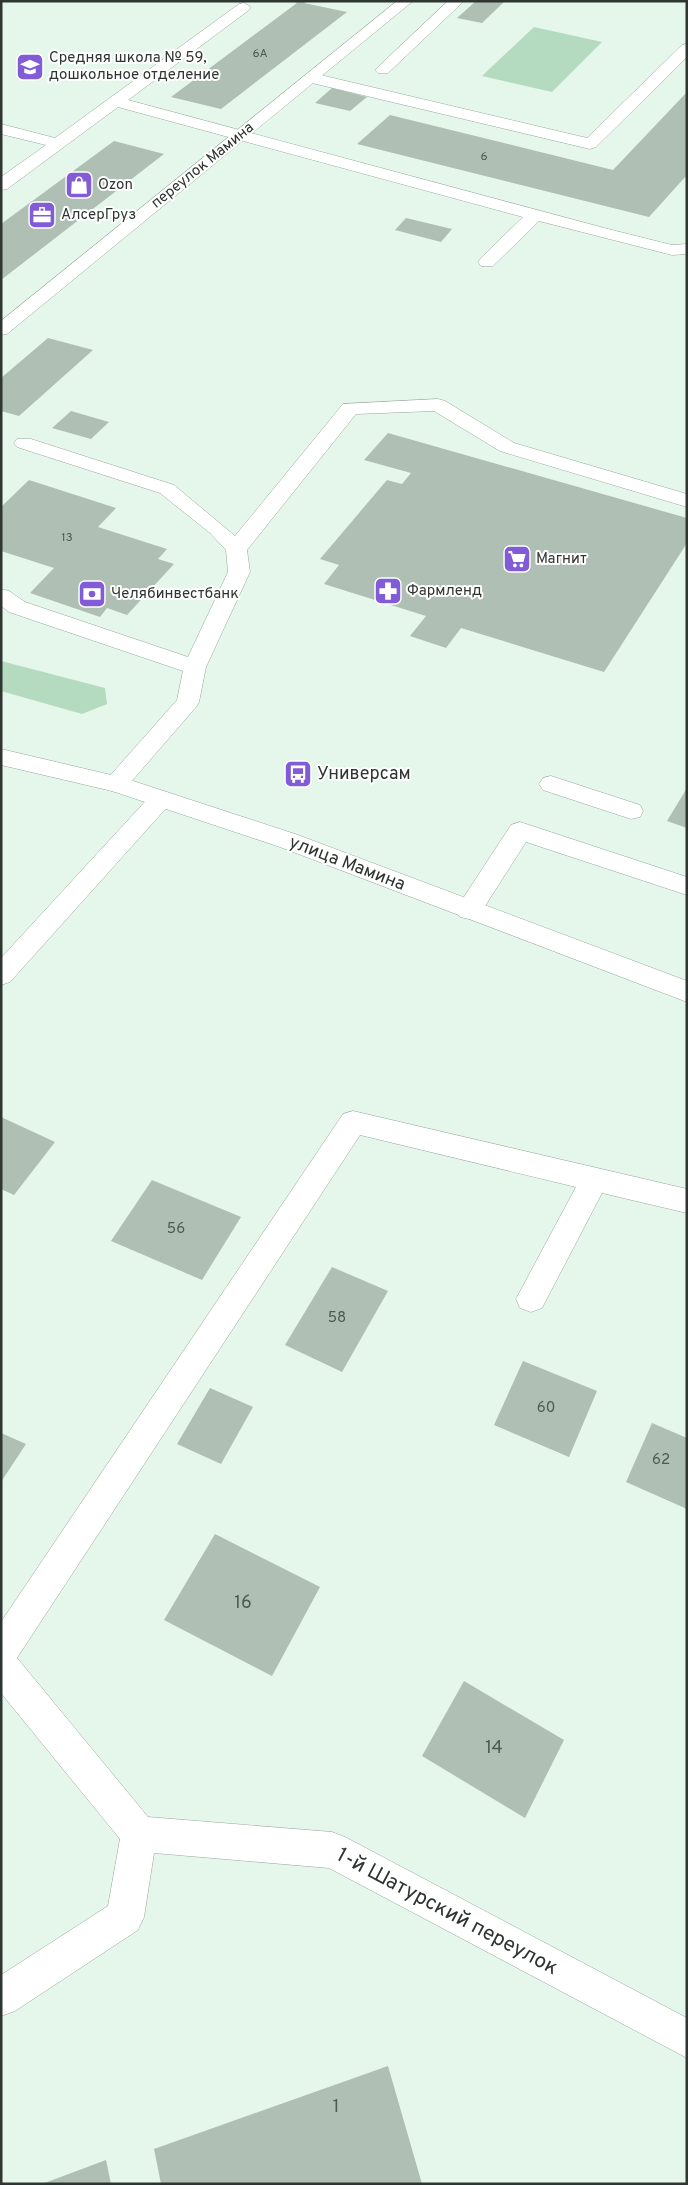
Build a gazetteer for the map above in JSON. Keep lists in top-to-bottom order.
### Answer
{
  "streets": {
    "street": ["переулок Мамина", "улица Мамина", "1-й Шатурский переулок"]
  },
  "places": {
    "school or university": ["Средняя школа № 59, дошкольное отделение"],
    "shop": ["Ozon"],
    "office": ["АлсерГруз"],
    "supermarket": ["Магнит"],
    "pharmacy": ["Фармленд"],
    "bank": ["Челябинвестбанк"],
    "bus stop": ["Универсам"]
  },
  "house_numbers": [
    "6А",
    "6",
    "13",
    "56",
    "58",
    "60",
    "62",
    "16",
    "14",
    "1"
  ]
}
